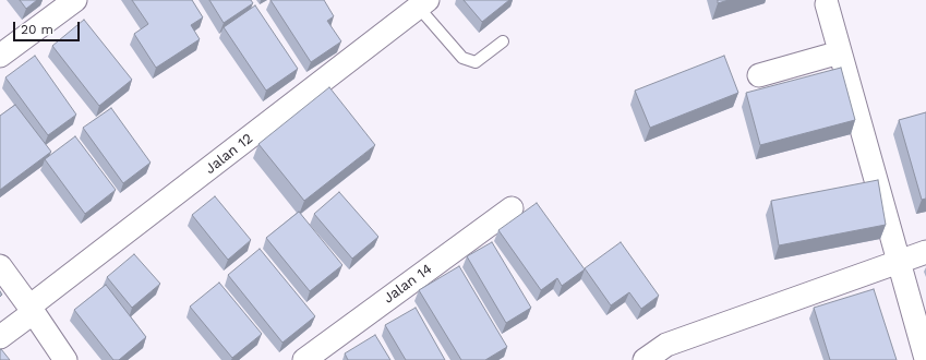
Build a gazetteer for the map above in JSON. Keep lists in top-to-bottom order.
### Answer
{
  "streets": {
    "street": ["Jalan 12", "Jalan 14"]
  },
  "scale_bar": "20 m"
}
